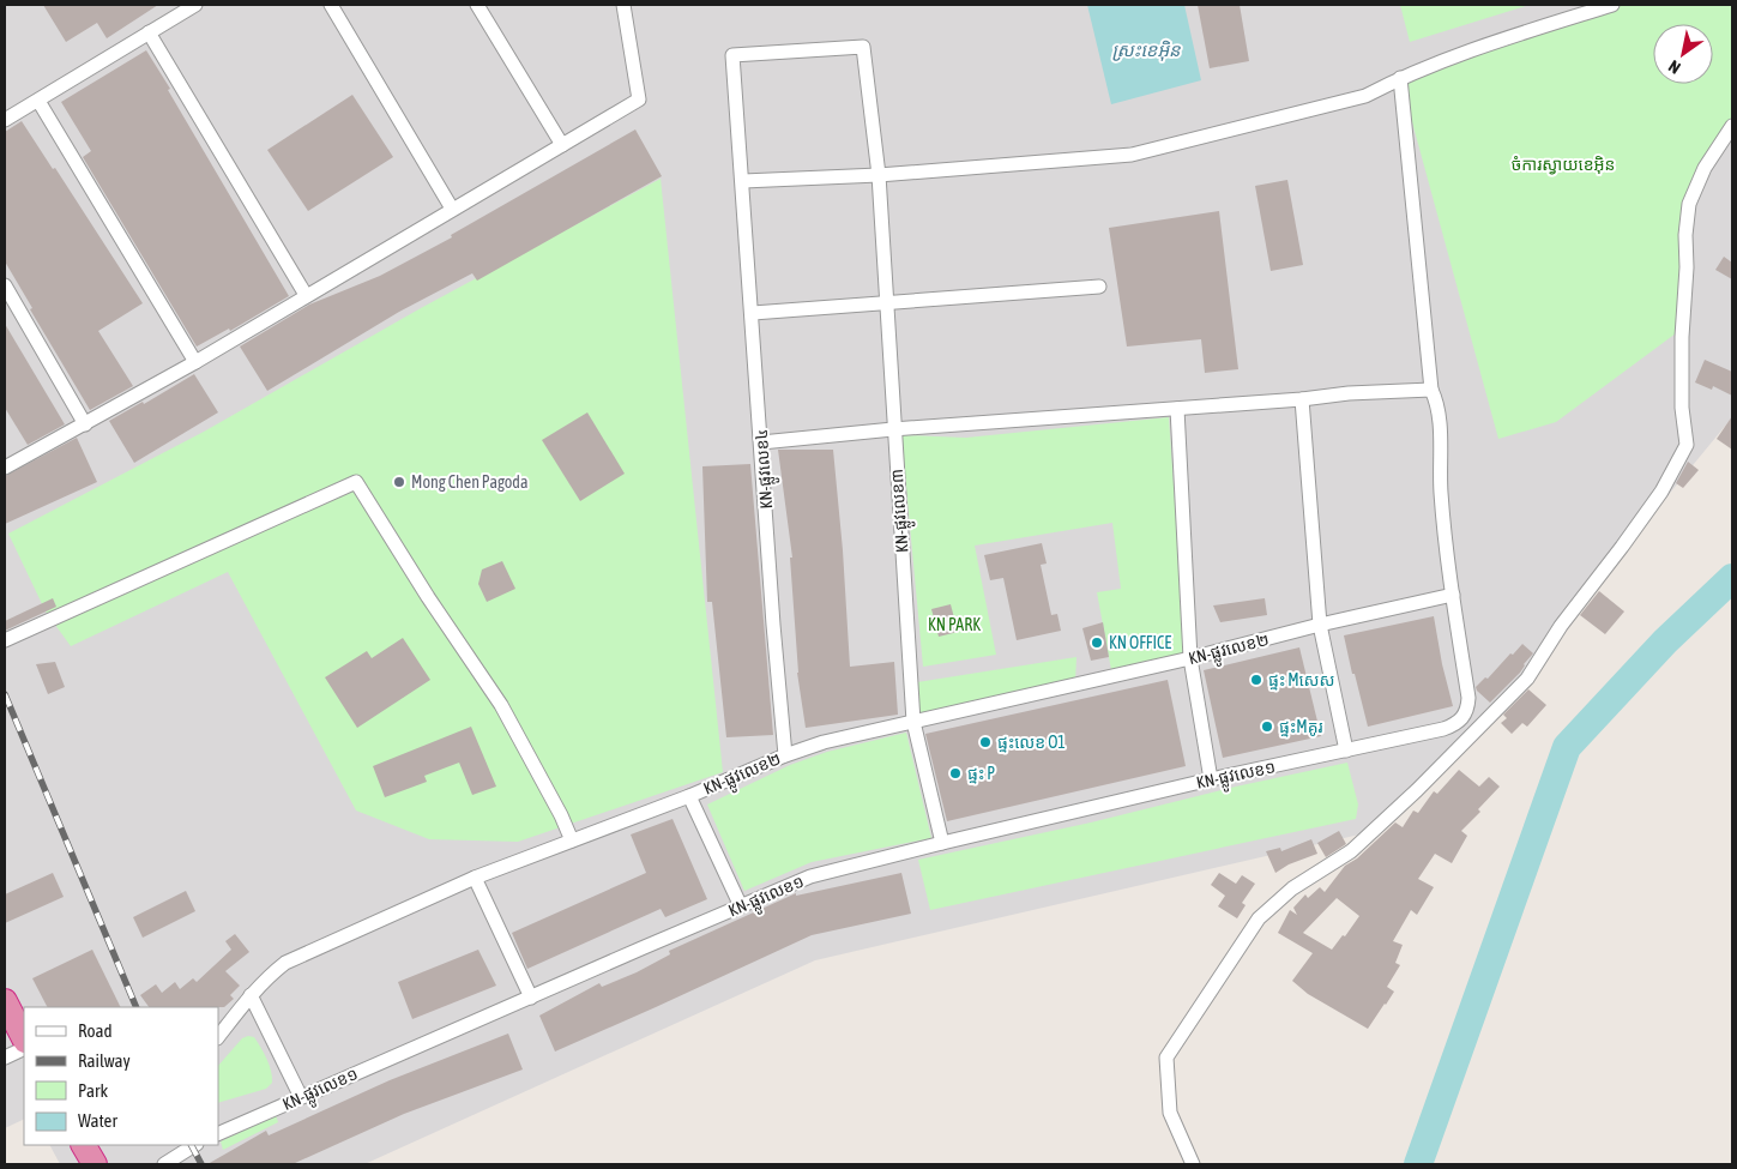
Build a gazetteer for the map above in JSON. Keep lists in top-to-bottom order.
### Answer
{
  "streets": {
    "street": [
      "KN-ផ្លូវលេខ៤",
      "KN-ផ្លូវលេខ៣",
      "KN-ផ្លូវលេខ២",
      "KN-ផ្លូវលេខ១"
    ]
  },
  "crossings": [
    ["KN-ផ្លូវលេខ៤", "KN-ផ្លូវលេខ៣"],
    ["KN-ផ្លូវលេខ៤", "KN-ផ្លូវលេខ២"],
    ["KN-ផ្លូវលេខ៣", "KN-ផ្លូវលេខ២"],
    ["KN-ផ្លូវលេខ៣", "KN-ផ្លូវលេខ១"],
    ["KN-ផ្លូវលេខ២", "KN-ផ្លូវលេខ១"]
  ],
  "water": ["ស្រះខេអ៊ិន"],
  "parks": ["ចំការស្វាយខេអ៊ិន", "KN PARK"],
  "places": [
    "Mong Chen Pagoda",
    "KN OFFICE",
    "ផ្ទះ Mសេស",
    "ផ្ទះMគូរ",
    "ផ្ទះលេខ O1",
    "ផ្ទះ P"
  ],
  "legend": [
    "Road",
    "Railway",
    "Park",
    "Water"
  ],
  "north": "bottom left"
}
